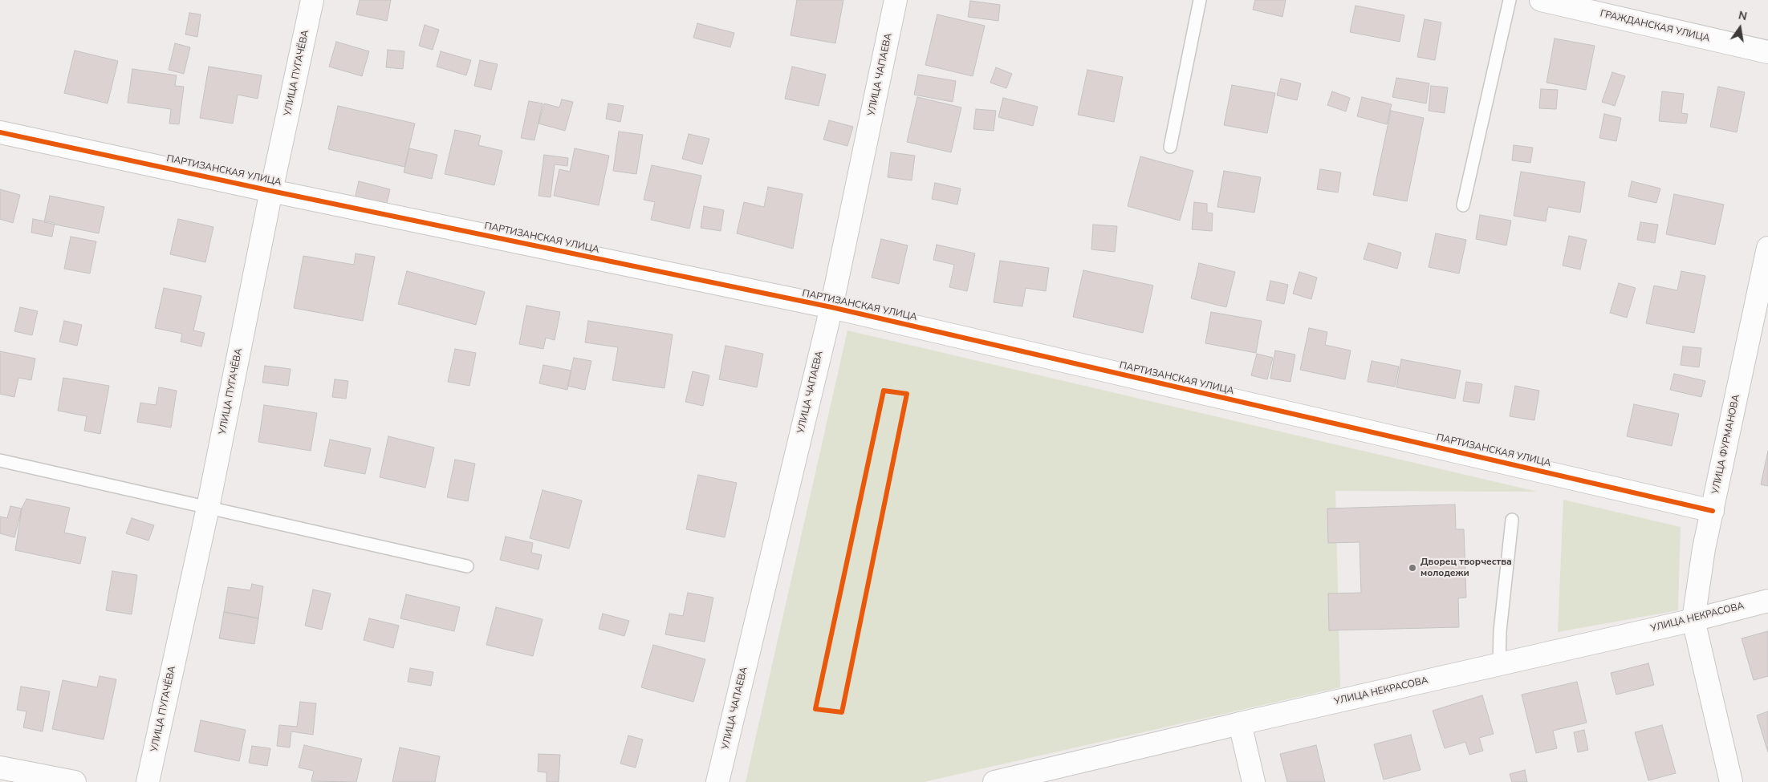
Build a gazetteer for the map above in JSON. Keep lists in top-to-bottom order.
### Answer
{
  "streets": {
    "street": [
      "ГРАЖДАНСКАЯ УЛИЦА",
      "УЛИЦА ПУГАЧЁВА",
      "УЛИЦА ЧАПАЕВА",
      "ПАРТИЗАНСКАЯ УЛИЦА",
      "УЛИЦА ФУРМАНОВА",
      "УЛИЦА НЕКРАСОВА"
    ]
  },
  "crossings": [
    ["УЛИЦА ПУГАЧЁВА", "ПАРТИЗАНСКАЯ УЛИЦА"],
    ["УЛИЦА ЧАПАЕВА", "ПАРТИЗАНСКАЯ УЛИЦА"],
    ["ПАРТИЗАНСКАЯ УЛИЦА", "УЛИЦА ФУРМАНОВА"],
    ["УЛИЦА ФУРМАНОВА", "УЛИЦА НЕКРАСОВА"]
  ],
  "places": ["Дворец творчества молодежи"],
  "north": "top"
}
